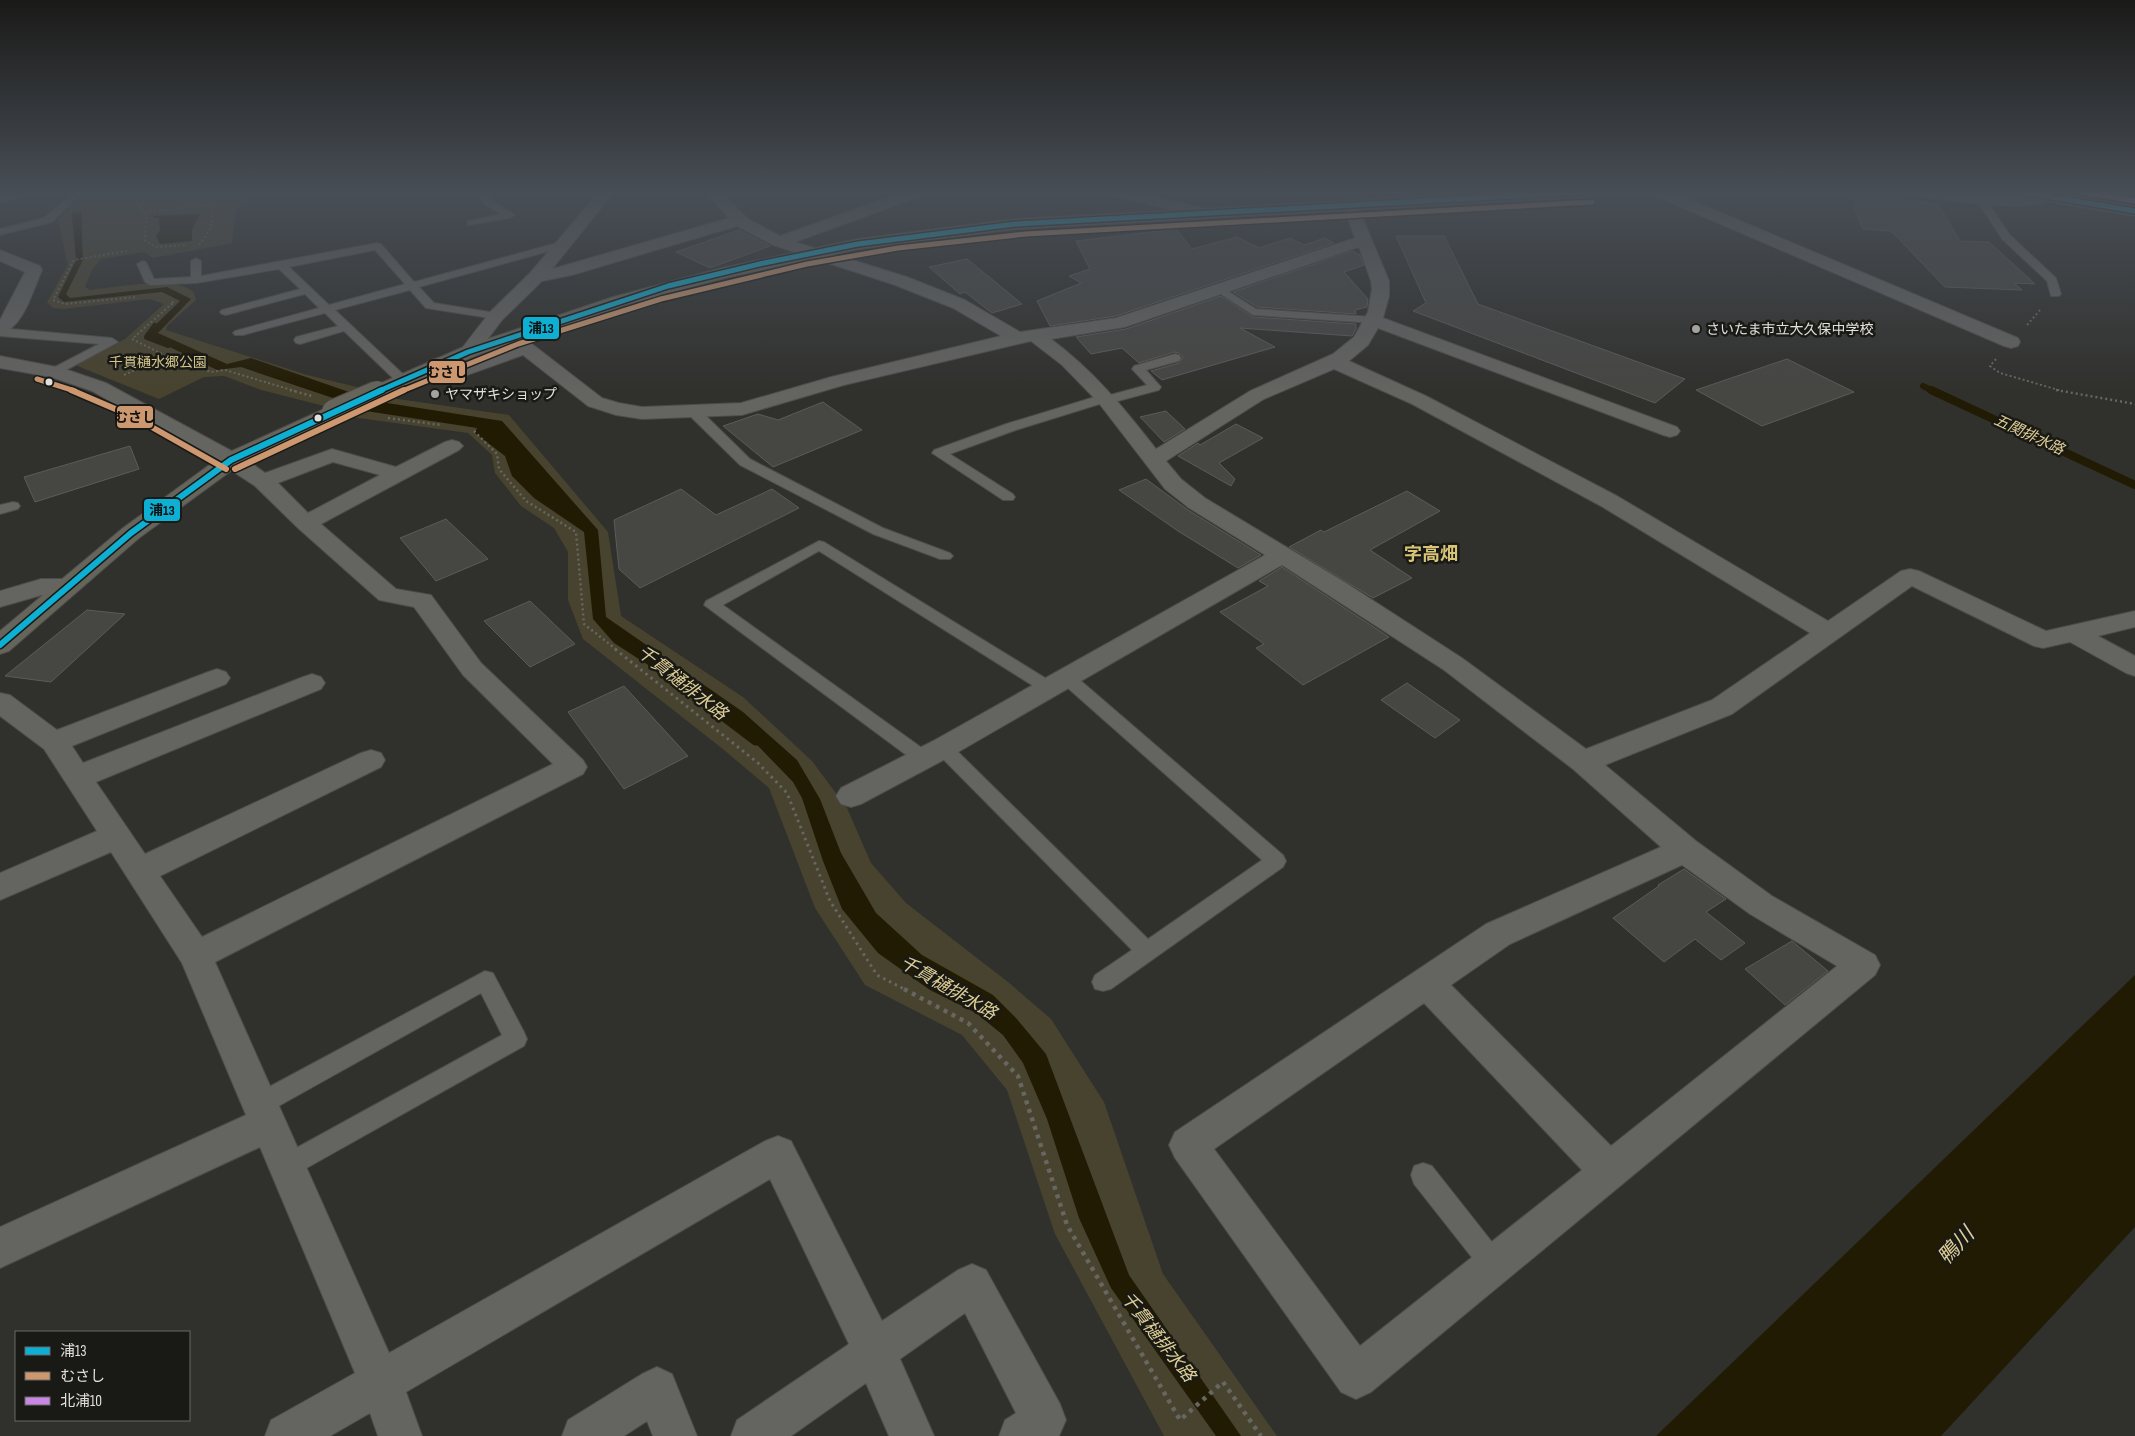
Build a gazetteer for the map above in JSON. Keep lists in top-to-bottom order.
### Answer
{
  "districts": ["字高畑"],
  "water": ["五関排水路", "千貫樋排水路", "鴨川"],
  "parks": ["千貫樋水郷公園"],
  "places": ["さいたま市立大久保中学校", "ヤマザキショップ"],
  "lines": ["transit line 浦13", "transit line むさし"],
  "legend": ["浦13", "むさし", "北浦10"]
}
